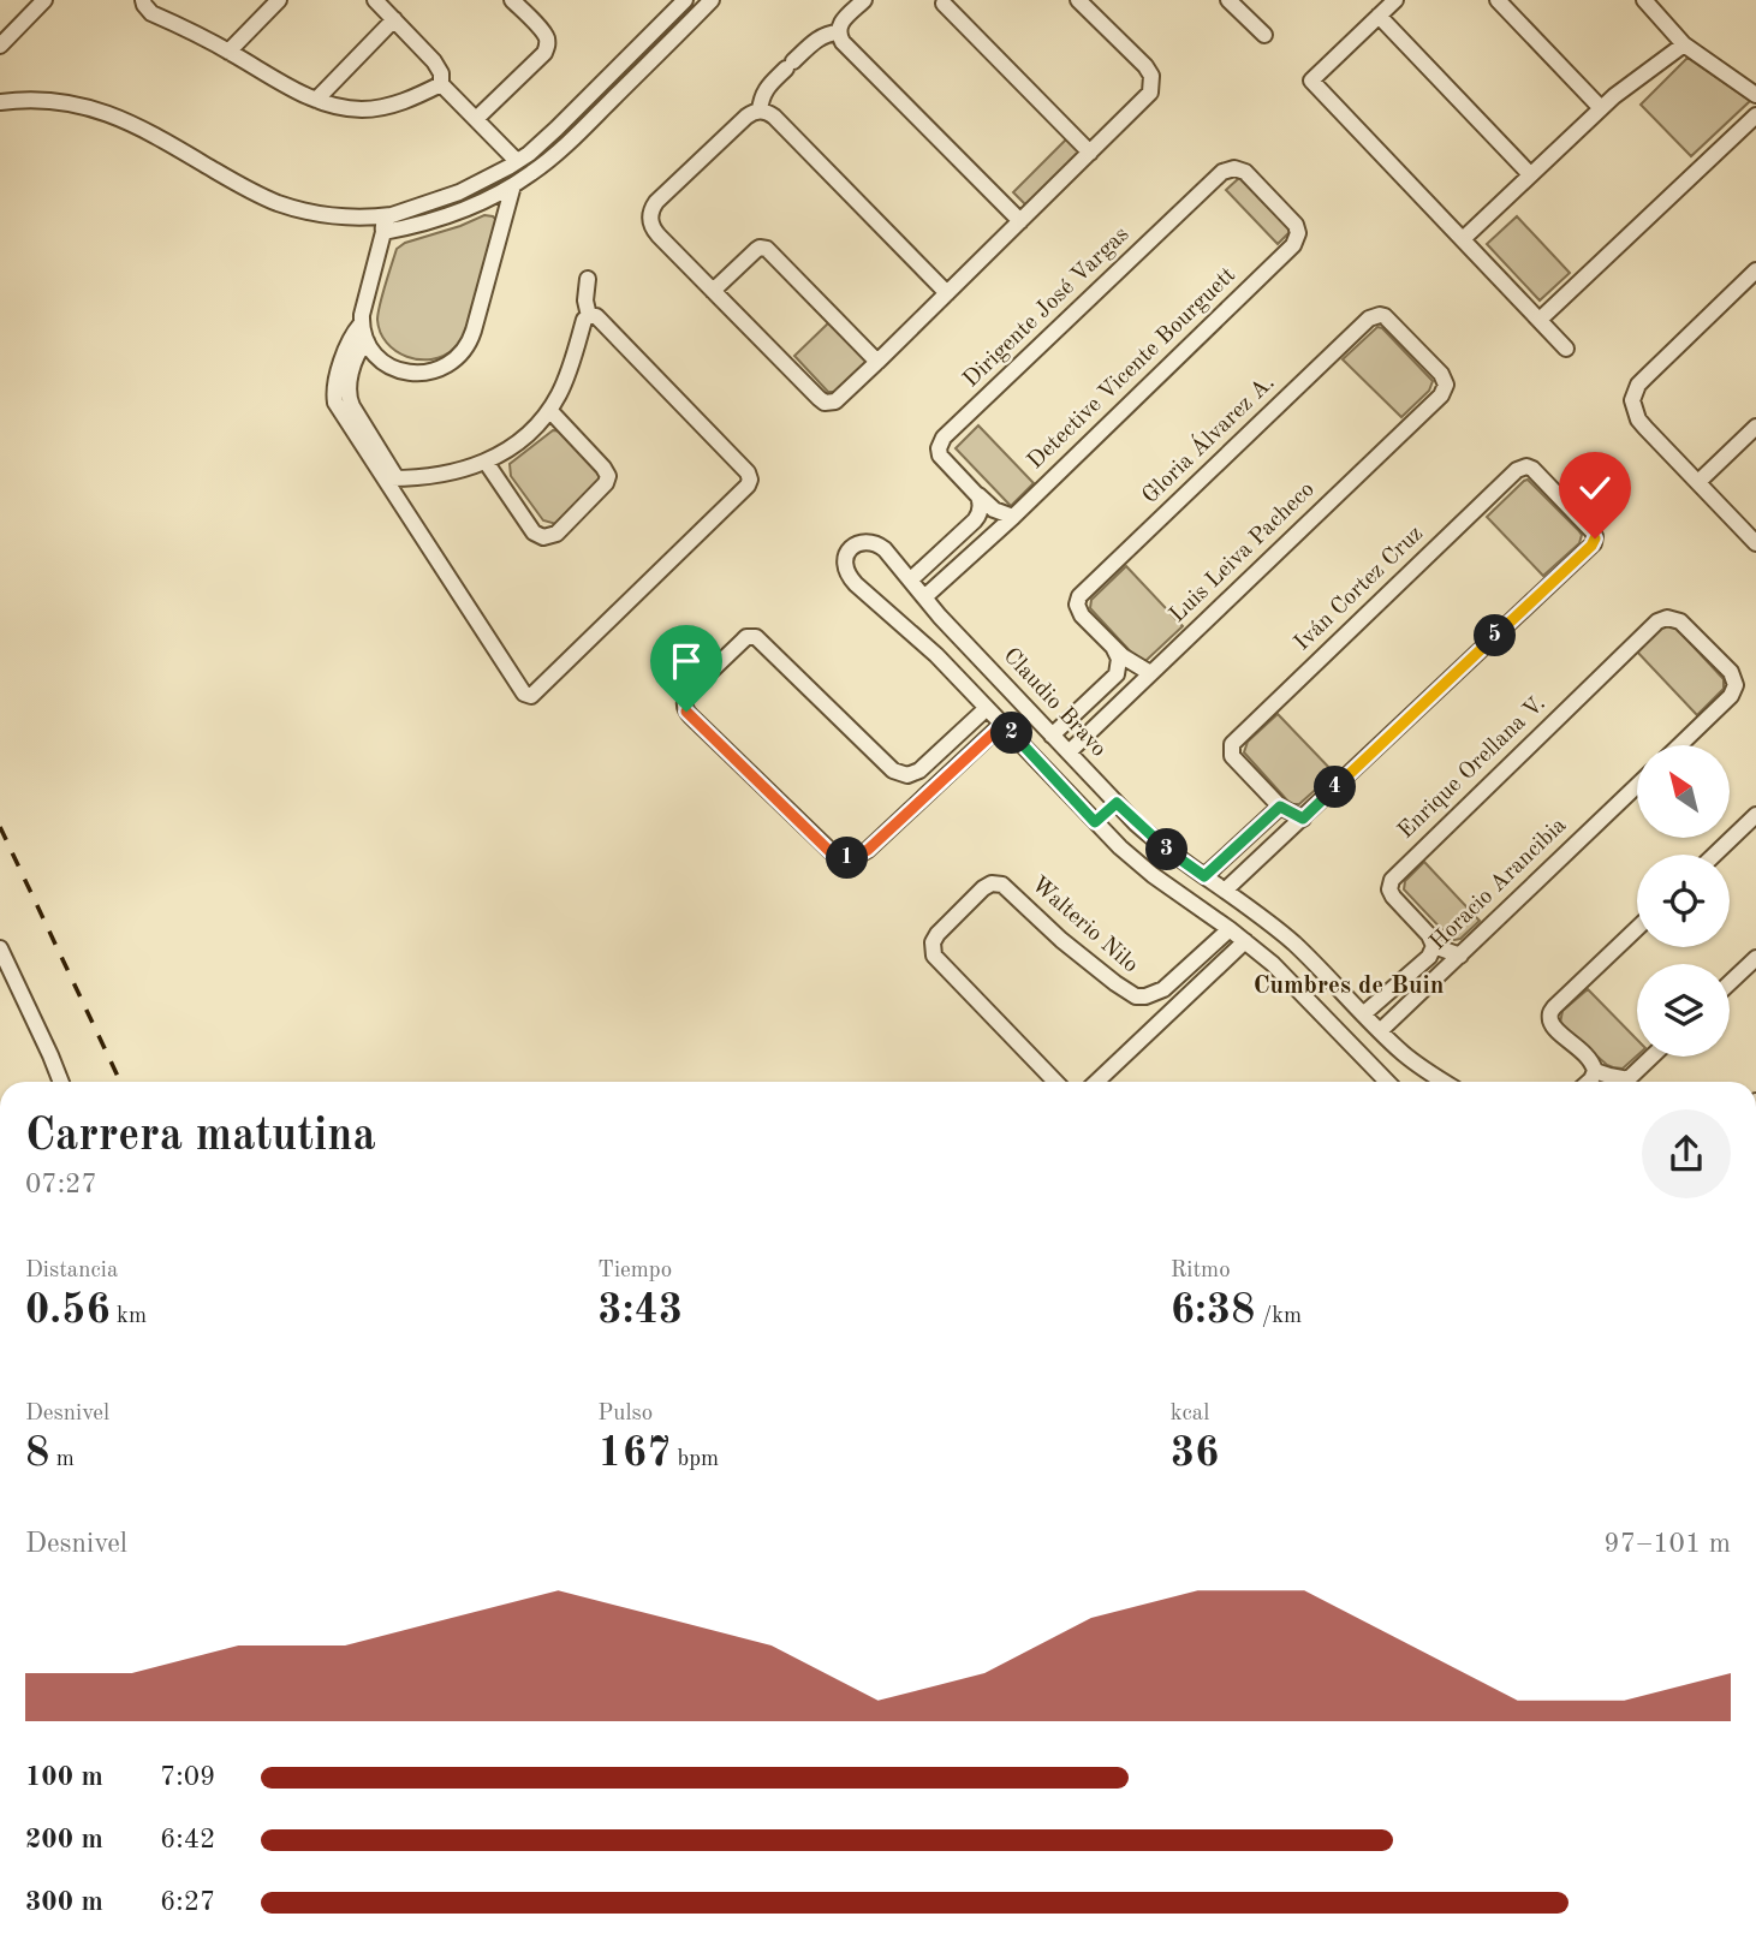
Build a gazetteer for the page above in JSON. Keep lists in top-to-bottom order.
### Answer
{
  "streets": {
    "street": [
      "Dirigente José Vargas",
      "Detective Vicente Bourguett",
      "Gloria Álvarez A.",
      "Luis Leiva Pacheco",
      "Iván Cortez Cruz",
      "Claudio Bravo",
      "Enrique Orellana V.",
      "Horacio Arancibia",
      "Walterio Nilo"
    ]
  },
  "crossings": [
    ["Dirigente José Vargas", "Detective Vicente Bourguett"],
    ["Detective Vicente Bourguett", "Claudio Bravo"],
    ["Gloria Álvarez A.", "Luis Leiva Pacheco"],
    ["Luis Leiva Pacheco", "Claudio Bravo"],
    ["Claudio Bravo", "Horacio Arancibia"],
    ["Claudio Bravo", "Walterio Nilo"],
    ["Enrique Orellana V.", "Horacio Arancibia"]
  ],
  "districts": ["Cumbres de Buin"],
  "north": "top left",
  "page": {
    "pins": [
      "5",
      "2",
      "4",
      "3",
      "1"
    ],
    "heading": ["Carrera matutina", "07:27"],
    "stats": [
      ["Distancia", "0.56 km"],
      ["Tiempo", "3:43"],
      ["Ritmo", "6:38 /km"],
      ["Desnivel", "8 m"],
      ["Pulso", "167 bpm"],
      ["kcal", "36"]
    ],
    "chart": ["Desnivel", "97–101 m"],
    "list": [
      {
        "name": "100 m",
        "note": "7:09"
      },
      {
        "name": "200 m",
        "note": "6:42"
      },
      {
        "name": "300 m",
        "note": "6:27"
      }
    ]
  }
}
